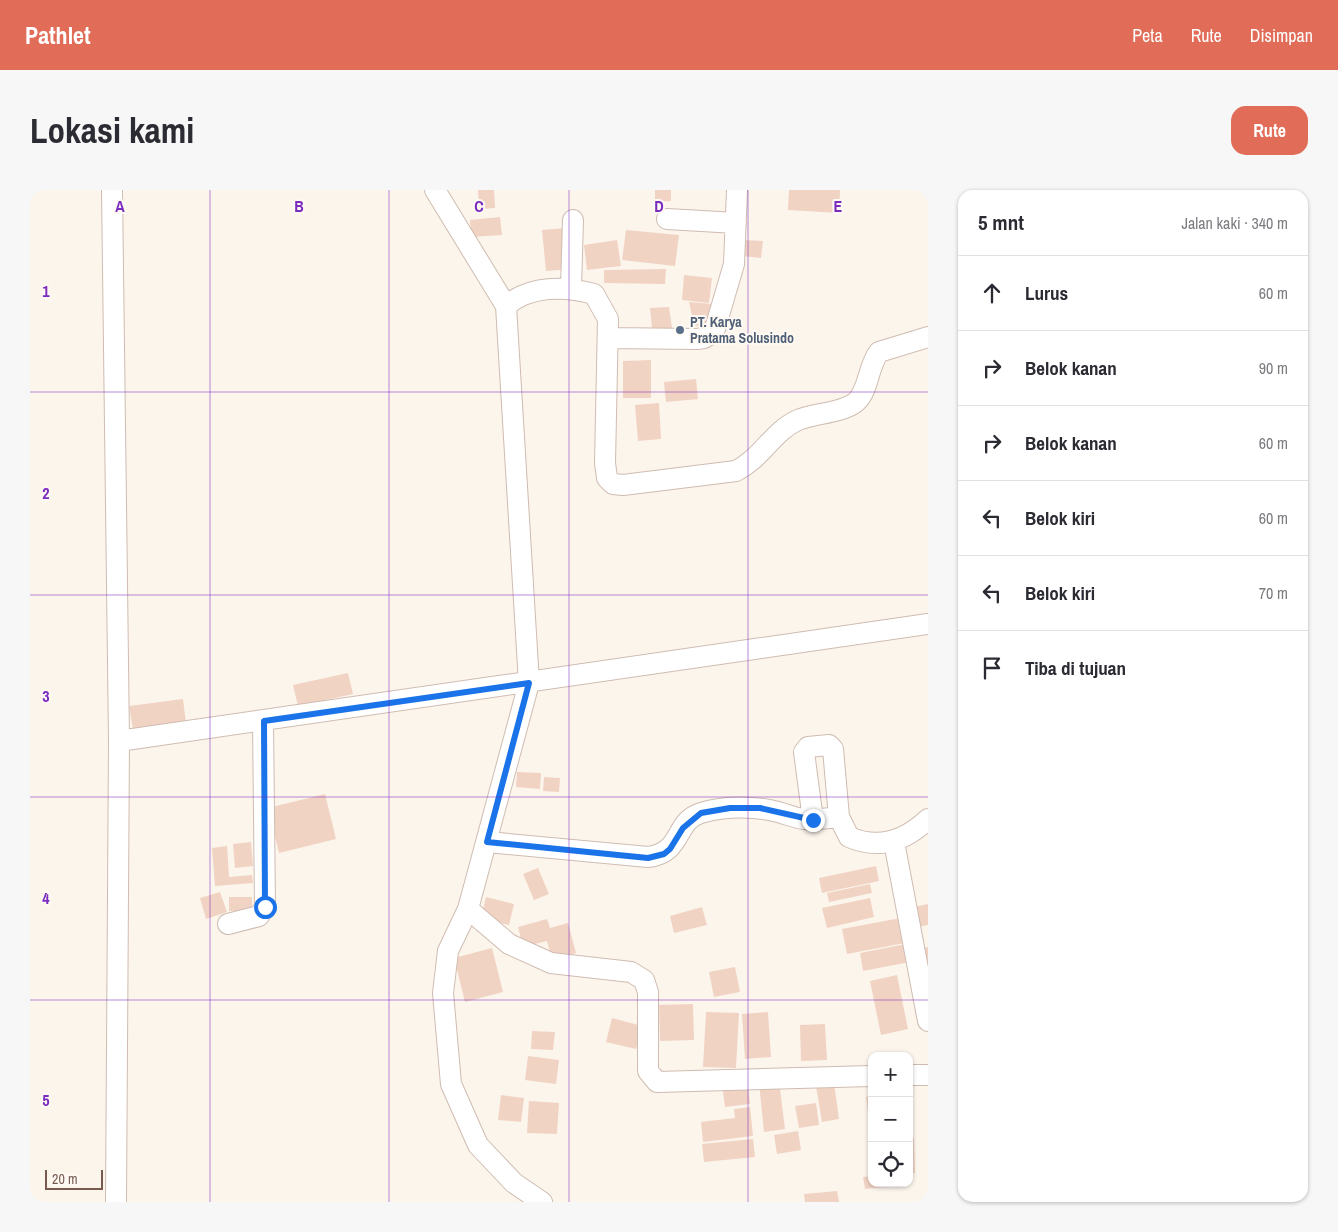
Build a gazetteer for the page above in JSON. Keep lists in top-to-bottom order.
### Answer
{
  "places": ["PT. Karya Pratama Solusindo"],
  "scale_bar": "20 m",
  "page": {
    "header": "Pathlet",
    "nav": ["Peta", "Rute", "Disimpan"],
    "buttons": "Rute",
    "title": "Lokasi kami",
    "heading": ["5 mnt", "Jalan kaki · 340 m"],
    "list": [
      ["Lurus", "60 m"],
      ["Belok kanan", "90 m"],
      ["Belok kanan", "60 m"],
      ["Belok kiri", "60 m"],
      ["Belok kiri", "70 m"],
      "Tiba di tujuan"
    ],
    "map_buttons": ["+", "−"],
    "scale": "20 m"
  },
  "grid": {
    "columns": [
      "A",
      "B",
      "C",
      "D",
      "E"
    ],
    "rows": [
      "1",
      "2",
      "3",
      "4",
      "5"
    ]
  }
}
